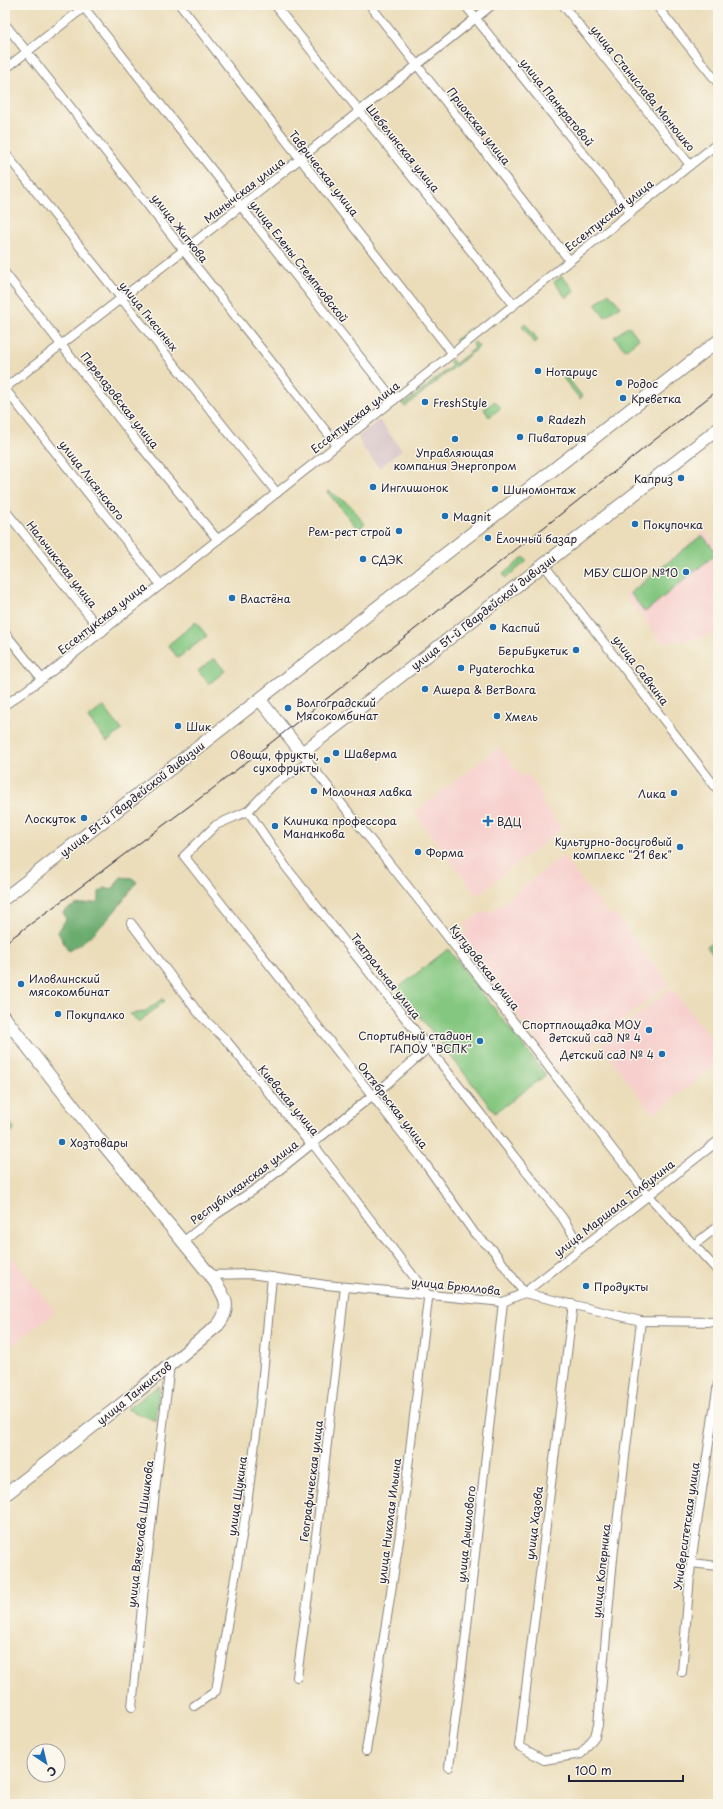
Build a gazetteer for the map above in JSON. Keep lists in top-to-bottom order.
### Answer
{
  "streets": {
    "main road": ["улица 51-й Гвардейской дивизии", "улица Танкистов"],
    "street": [
      "улица Станислава Монюшко",
      "улица Панкратовой",
      "Приокская улица",
      "Шебелинская улица",
      "Таврическая улица",
      "Манычская улица",
      "Ессентукская улица",
      "улица Житкова",
      "улица Елены Стемпковской",
      "улица Гнесиных",
      "Перелазовская улица",
      "улица Лисянского",
      "Нальчикская улица",
      "улица Савкина",
      "Кутузовская улица",
      "Театральная улица",
      "Киевская улица",
      "Октябрьская улица",
      "Республиканская улица",
      "улица Маршала Толбухина",
      "улица Брюллова",
      "Географическая улица",
      "улица Щукина",
      "улица Николая Ильина",
      "улица Хазова",
      "Университетская улица",
      "улица Вячеслава Шишкова",
      "улица Дышлового",
      "улица Коперника"
    ]
  },
  "crossings": [
    ["улица Станислава Монюшко", "Ессентукская улица"],
    ["улица Панкратовой", "Манычская улица"],
    ["улица Панкратовой", "Ессентукская улица"],
    ["Приокская улица", "Манычская улица"],
    ["Приокская улица", "Ессентукская улица"],
    ["Шебелинская улица", "Манычская улица"],
    ["Шебелинская улица", "Ессентукская улица"],
    ["Таврическая улица", "Манычская улица"],
    ["Таврическая улица", "Ессентукская улица"],
    ["Манычская улица", "улица Житкова"],
    ["Манычская улица", "улица Елены Стемпковской"],
    ["Манычская улица", "улица Гнесиных"],
    ["Манычская улица", "Перелазовская улица"],
    ["Манычская улица", "улица Лисянского"],
    ["Ессентукская улица", "улица Житкова"],
    ["Ессентукская улица", "улица Елены Стемпковской"],
    ["Ессентукская улица", "улица Гнесиных"],
    ["Ессентукская улица", "Перелазовская улица"],
    ["Ессентукская улица", "улица Лисянского"],
    ["Ессентукская улица", "Нальчикская улица"],
    ["улица 51-й Гвардейской дивизии", "улица Савкина"],
    ["улица 51-й Гвардейской дивизии", "Кутузовская улица"],
    ["Кутузовская улица", "улица Маршала Толбухина"],
    ["Театральная улица", "Октябрьская улица"],
    ["Театральная улица", "Республиканская улица"],
    ["Театральная улица", "улица Маршала Толбухина"],
    ["Киевская улица", "Республиканская улица"],
    ["Киевская улица", "улица Брюллова"],
    ["Киевская улица", "улица Николая Ильина"],
    ["Октябрьская улица", "Республиканская улица"],
    ["Октябрьская улица", "улица Маршала Толбухина"],
    ["Октябрьская улица", "улица Брюллова"],
    ["Республиканская улица", "улица Танкистов"],
    ["улица Маршала Толбухина", "улица Брюллова"],
    ["улица Брюллова", "улица Танкистов"],
    ["улица Брюллова", "Географическая улица"],
    ["улица Брюллова", "улица Щукина"],
    ["улица Брюллова", "улица Николая Ильина"],
    ["улица Брюллова", "улица Дышлового"],
    ["улица Танкистов", "улица Вячеслава Шишкова"],
    ["улица Хазова", "улица Коперника"]
  ],
  "places": {
    "other": [
      "Нотариус",
      "Родос",
      "Креветка",
      "FreshStyle",
      "Radezh",
      "Пиватория",
      "Управляющая компания Энергопром",
      "Каприз",
      "Инглишонок",
      "Шиномонтаж",
      "Magnit",
      "Покупочка",
      "Рем-рест строй",
      "Ёлочный базар",
      "СДЭК",
      "МБУ СШОР №10",
      "Властёна",
      "Каспий",
      "БериБукетик",
      "Pyaterochka",
      "Ашера & ВетВолга",
      "Волгоградский Мясокомбинат",
      "Хмель",
      "Шик",
      "Шаверма",
      "Овощи, фрукты, сухофрукты",
      "Молочная лавка",
      "Лика",
      "Лоскуток",
      "Клиника профессора Мананкова",
      "Культурно-досуговый комплекс \"21 век\"",
      "Форма",
      "Иловлинский мясокомбинат",
      "Покупалко",
      "Спортплощадка МОУ детский сад № 4",
      "Спортивный стадион ГАПОУ \"ВСПК\"",
      "Детский сад № 4",
      "Хозтовары",
      "Продукты"
    ],
    "health": ["ВДЦ"]
  },
  "scale_bar": "100 m",
  "north": "bottom right"
}
